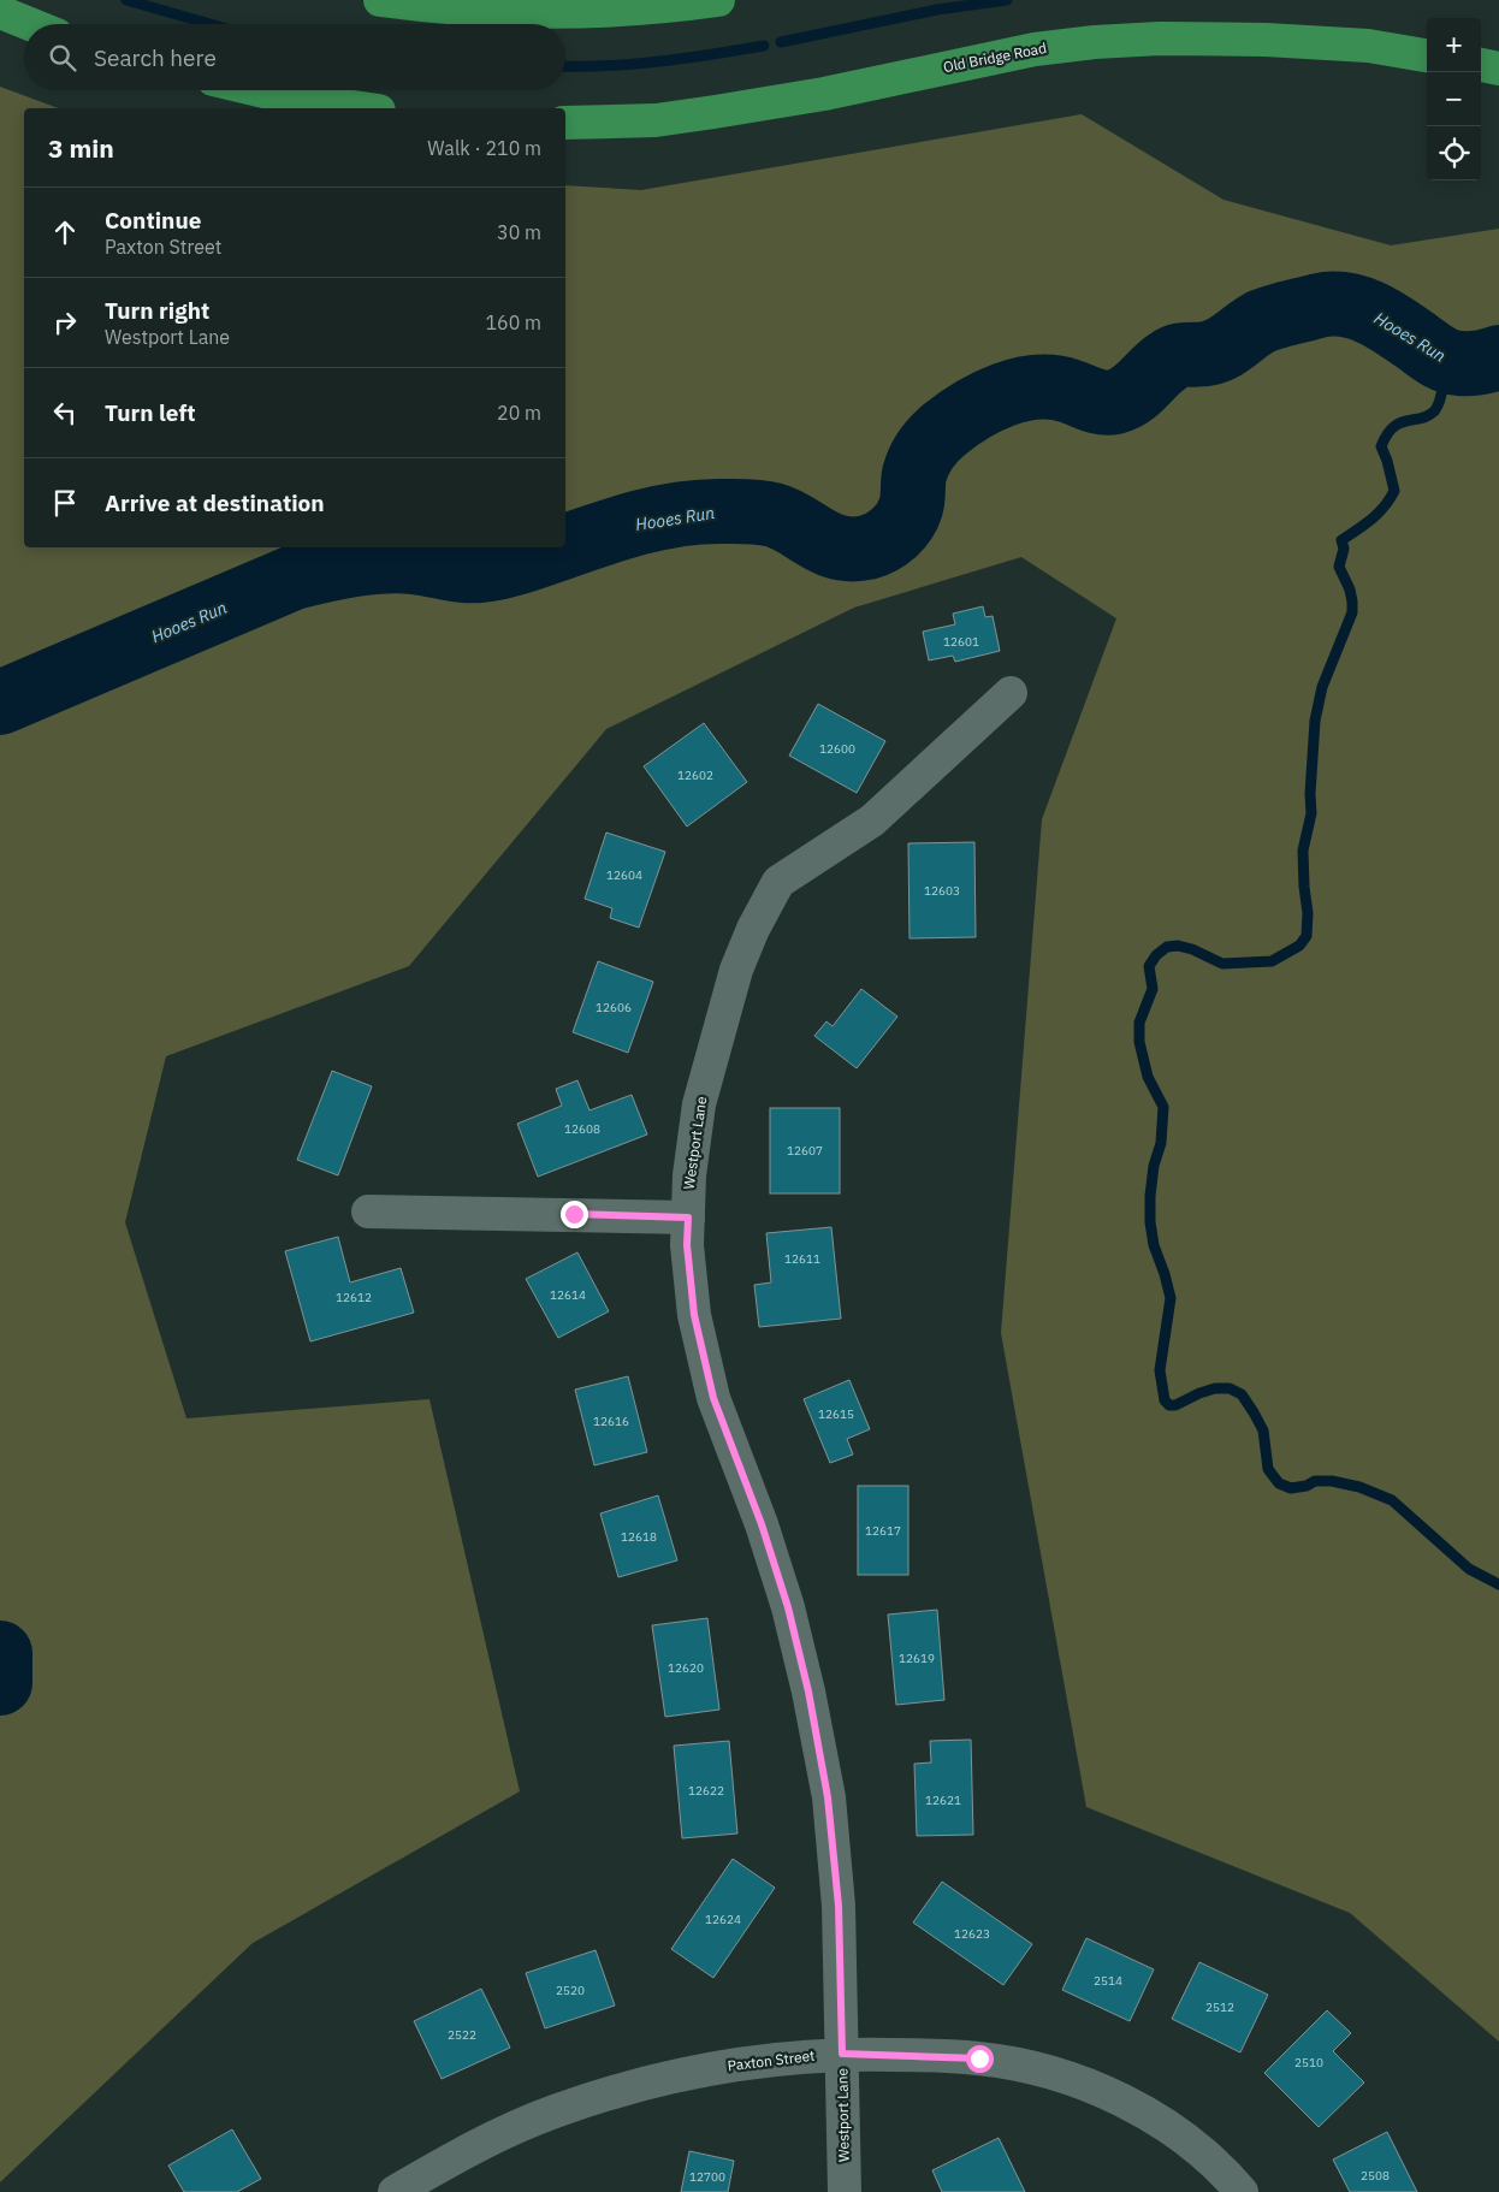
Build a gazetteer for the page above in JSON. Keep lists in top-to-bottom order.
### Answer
{
  "streets": {
    "main road": ["Old Bridge Road"],
    "street": ["Westport Lane", "Paxton Street"]
  },
  "crossings": [
    ["Westport Lane", "Paxton Street"]
  ],
  "water": ["Hooes Run"],
  "house_numbers": [
    "12601",
    "12600",
    "12602",
    "12604",
    "12603",
    "12606",
    "12608",
    "12607",
    "12611",
    "12614",
    "12612",
    "12615",
    "12616",
    "12617",
    "12618",
    "12619",
    "12620",
    "12622",
    "12621",
    "12624",
    "12623",
    "2514",
    "2520",
    "2512",
    "2522",
    "2510",
    "2508",
    "12700"
  ],
  "page": {
    "map_buttons": ["+", "−"],
    "search": "Search here",
    "heading": ["3 min", "Walk · 210 m"],
    "list": [
      ["Continue", "Paxton Street", "30 m"],
      ["Turn right", "Westport Lane", "160 m"],
      ["Turn left", "20 m"],
      "Arrive at destination"
    ]
  }
}
